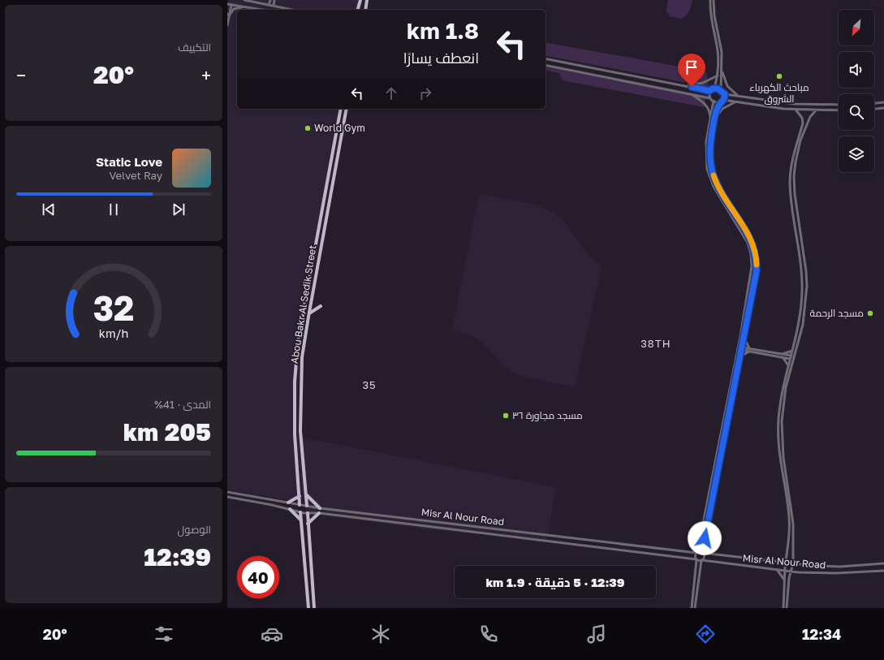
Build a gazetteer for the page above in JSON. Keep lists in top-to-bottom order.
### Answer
{
  "streets": {
    "main road": ["Abou Bakr Al Sedik Street"],
    "street": ["Misr Al Nour Road"]
  },
  "crossings": [
    ["Abou Bakr Al Sedik Street", "Misr Al Nour Road"]
  ],
  "districts": ["38TH", "35"],
  "places": [
    "مباحث الكهرباء الشروق",
    "World Gym",
    "مسجد الرحمة",
    "مسجد مجاورة ٣٦"
  ],
  "north": "bottom left",
  "page": {
    "tile": [
      "التكييف",
      ["المدى · 41%", "205 km"],
      ["الوصول", "12:39"]
    ],
    "turn": ["1.8 km", "انعطف يسارًا"],
    "heat": ["−", "20°", "+"],
    "song": ["Static Love", "Velvet Ray"],
    "limit": "40",
    "trip": "12:39 · 5 دقيقة · 1.9 km",
    "tabs": ["12:34", "20°"],
    "gauge": ["32", "km/h"]
  }
}
